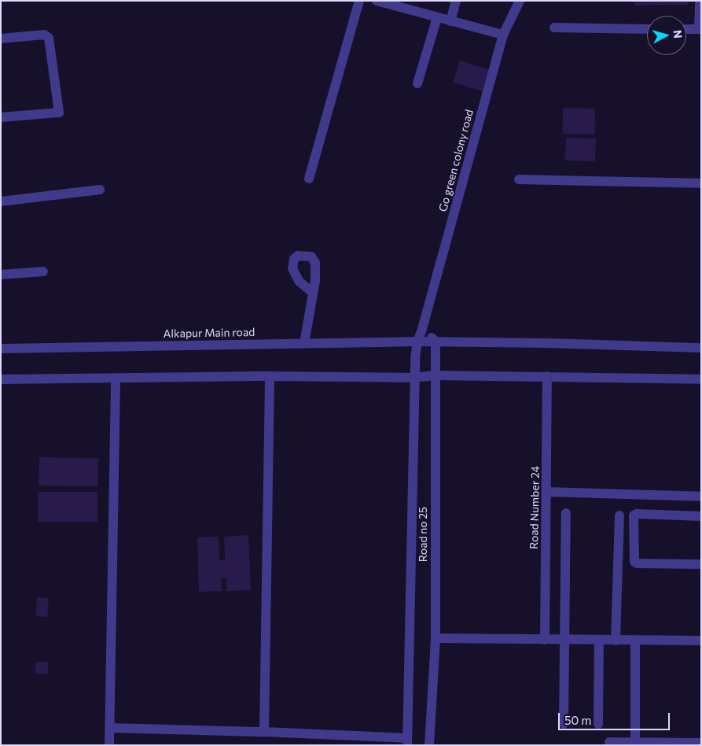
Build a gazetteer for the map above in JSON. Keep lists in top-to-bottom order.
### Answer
{
  "streets": {
    "street": [
      "Go green colony road",
      "Alkapur Main road",
      "Road Number 24",
      "Road no 25"
    ]
  },
  "crossings": [
    ["Go green colony road", "Alkapur Main road"],
    ["Go green colony road", "Road no 25"],
    ["Alkapur Main road", "Road no 25"]
  ],
  "scale_bar": "50 m",
  "north": "right"
}
